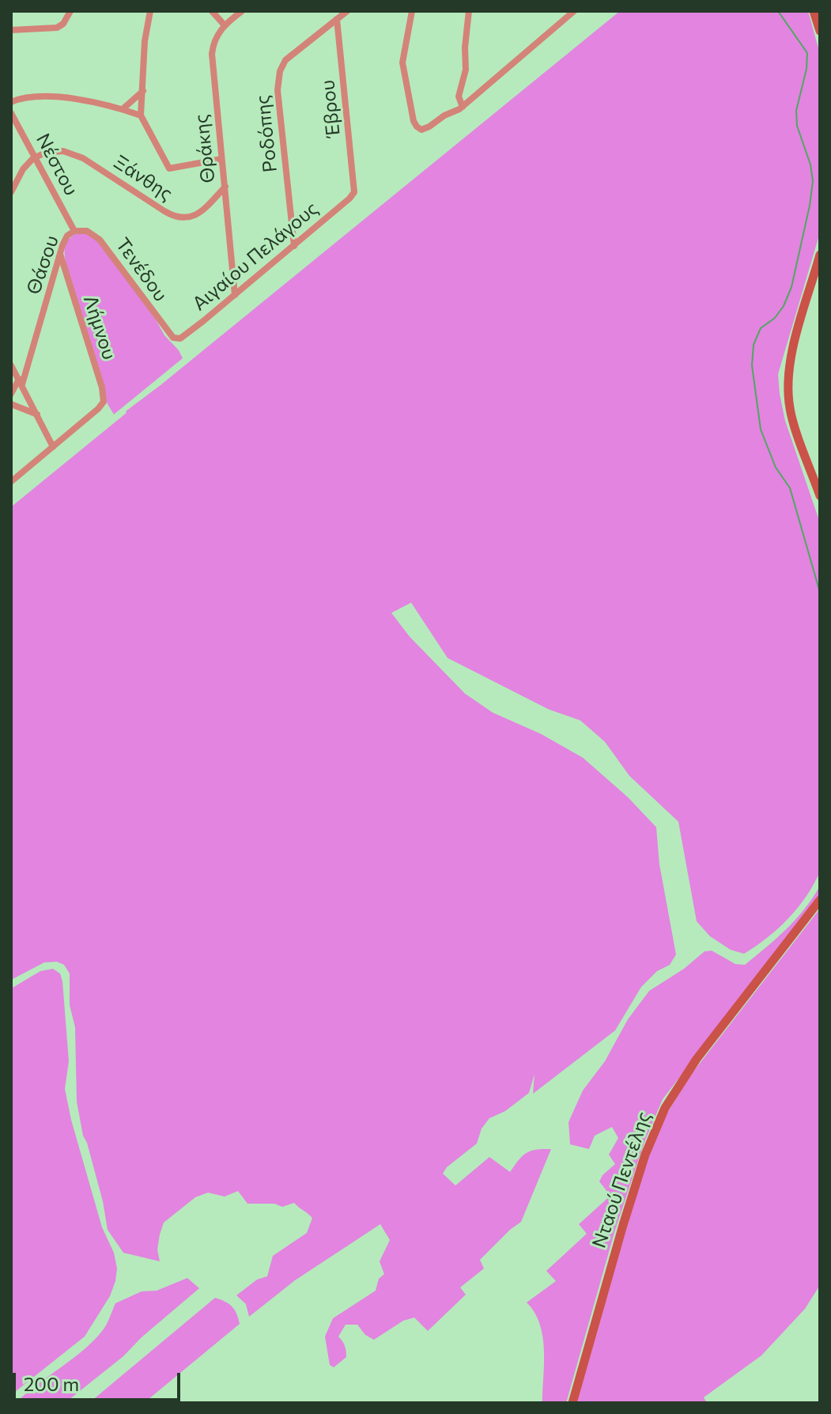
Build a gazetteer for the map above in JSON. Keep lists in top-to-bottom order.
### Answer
{
  "streets": {
    "street": [
      "Έβρου",
      "Ροδόπης",
      "Θράκης",
      "Νέστου",
      "Ξάνθης",
      "Αιγαίου Πελάγους",
      "Θάσου",
      "Τενέδου",
      "Λήμνου",
      "Νταού Πεντέλης"
    ]
  },
  "crossings": [
    ["Έβρου", "Ροδόπης"],
    ["Έβρου", "Αιγαίου Πελάγους"],
    ["Ροδόπης", "Αιγαίου Πελάγους"],
    ["Θράκης", "Ξάνθης"],
    ["Θράκης", "Αιγαίου Πελάγους"],
    ["Νέστου", "Ξάνθης"],
    ["Νέστου", "Θάσου"],
    ["Νέστου", "Τενέδου"],
    ["Αιγαίου Πελάγους", "Τενέδου"],
    ["Θάσου", "Τενέδου"],
    ["Θάσου", "Λήμνου"]
  ],
  "scale_bar": "200 m"
}
